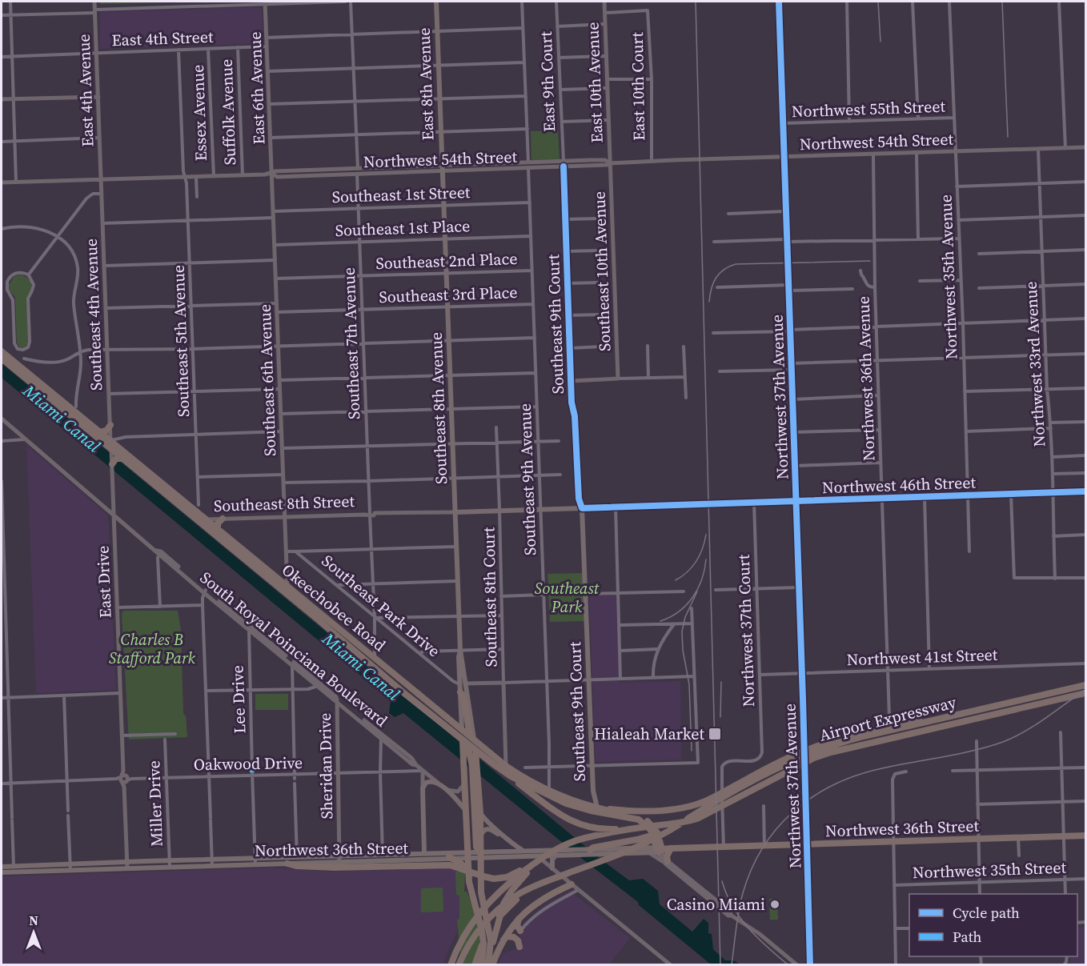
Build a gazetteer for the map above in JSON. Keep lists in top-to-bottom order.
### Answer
{
  "streets": {
    "highway": ["Okeechobee Road", "Airport Expressway", "Northwest 36th Street"],
    "main road": [
      "East 8th Avenue",
      "Southeast 9th Court",
      "Southeast 8th Avenue",
      "Southeast 8th Street",
      "South Royal Poinciana Boulevard"
    ],
    "street": [
      "East 4th Street",
      "East 9th Court",
      "East 10th Avenue",
      "East 10th Court",
      "East 6th Avenue",
      "East 4th Avenue",
      "Northwest 55th Street",
      "Suffolk Avenue",
      "Essex Avenue",
      "Northwest 54th Street",
      "Southeast 1st Street",
      "Southeast 1st Place",
      "Southeast 2nd Place",
      "Southeast 10th Avenue",
      "Northwest 35th Avenue",
      "Southeast 3rd Place",
      "Southeast 4th Avenue",
      "Southeast 5th Avenue",
      "Southeast 7th Avenue",
      "Northwest 33rd Avenue",
      "Northwest 36th Avenue",
      "Southeast 6th Avenue",
      "Northwest 37th Avenue",
      "Southeast 9th Avenue",
      "Northwest 46th Street",
      "East Drive",
      "Southeast 8th Court",
      "Southeast Park Drive",
      "Northwest 37th Court",
      "Northwest 41st Street",
      "Lee Drive",
      "Oakwood Drive",
      "Sheridan Drive",
      "Miller Drive",
      "Northwest 35th Street"
    ]
  },
  "crossings": [
    ["East 4th Street", "East 6th Avenue"],
    ["East 4th Street", "East 4th Avenue"],
    ["East 4th Street", "Suffolk Avenue"],
    ["East 4th Street", "Essex Avenue"],
    ["East 4th Street", "Southeast 5th Avenue"],
    ["East 9th Court", "Northwest 54th Street"],
    ["East 9th Court", "Southeast 9th Court"],
    ["East 10th Avenue", "East 10th Court"],
    ["East 10th Avenue", "Northwest 54th Street"],
    ["East 10th Avenue", "Southeast 10th Avenue"],
    ["East 8th Avenue", "Northwest 54th Street"],
    ["East 8th Avenue", "Southeast 8th Avenue"],
    ["East 10th Court", "Northwest 54th Street"],
    ["East 6th Avenue", "Northwest 54th Street"],
    ["East 6th Avenue", "Southeast 6th Avenue"],
    ["East 4th Avenue", "Northwest 54th Street"],
    ["East 4th Avenue", "Southeast 4th Avenue"],
    ["Northwest 55th Street", "Northwest 35th Avenue"],
    ["Northwest 55th Street", "Northwest 37th Avenue"],
    ["Suffolk Avenue", "Northwest 54th Street"],
    ["Essex Avenue", "Northwest 54th Street"],
    ["Northwest 54th Street", "Southeast 10th Avenue"],
    ["Northwest 54th Street", "Northwest 35th Avenue"],
    ["Northwest 54th Street", "Southeast 4th Avenue"],
    ["Northwest 54th Street", "Southeast 9th Court"],
    ["Northwest 54th Street", "Southeast 5th Avenue"],
    ["Northwest 54th Street", "Southeast 7th Avenue"],
    ["Northwest 54th Street", "Northwest 33rd Avenue"],
    ["Northwest 54th Street", "Northwest 36th Avenue"],
    ["Northwest 54th Street", "Southeast 6th Avenue"],
    ["Northwest 54th Street", "Northwest 37th Avenue"],
    ["Northwest 54th Street", "Southeast 8th Avenue"],
    ["Northwest 54th Street", "Southeast 9th Avenue"],
    ["Southeast 1st Street", "Southeast 7th Avenue"],
    ["Southeast 1st Street", "Southeast 6th Avenue"],
    ["Southeast 1st Street", "Southeast 8th Avenue"],
    ["Southeast 1st Street", "Southeast 9th Avenue"],
    ["Southeast 1st Place", "Southeast 7th Avenue"],
    ["Southeast 1st Place", "Southeast 6th Avenue"],
    ["Southeast 1st Place", "Southeast 8th Avenue"],
    ["Southeast 1st Place", "Southeast 9th Avenue"],
    ["Southeast 2nd Place", "Southeast 7th Avenue"],
    ["Southeast 2nd Place", "Southeast 6th Avenue"],
    ["Southeast 2nd Place", "Southeast 8th Avenue"],
    ["Southeast 2nd Place", "Southeast 9th Avenue"],
    ["Northwest 35th Avenue", "Northwest 46th Street"],
    ["Southeast 3rd Place", "Southeast 7th Avenue"],
    ["Southeast 3rd Place", "Southeast 6th Avenue"],
    ["Southeast 3rd Place", "Southeast 8th Avenue"],
    ["Southeast 3rd Place", "Southeast 9th Avenue"],
    ["Southeast 4th Avenue", "East Drive"],
    ["Southeast 4th Avenue", "Okeechobee Road"],
    ["Southeast 9th Court", "Southeast 8th Street"],
    ["Southeast 9th Court", "Okeechobee Road"],
    ["Southeast 7th Avenue", "Southeast 8th Street"],
    ["Southeast 7th Avenue", "Southeast Park Drive"],
    ["Southeast 7th Avenue", "Okeechobee Road"],
    ["Northwest 33rd Avenue", "Northwest 46th Street"],
    ["Northwest 36th Avenue", "Northwest 46th Street"],
    ["Northwest 36th Avenue", "Northwest 41st Street"],
    ["Southeast 6th Avenue", "Southeast 8th Street"],
    ["Southeast 6th Avenue", "Okeechobee Road"],
    ["Northwest 37th Avenue", "Northwest 46th Street"],
    ["Northwest 37th Avenue", "Northwest 41st Street"],
    ["Northwest 37th Avenue", "Northwest 36th Street"],
    ["Southeast 8th Avenue", "Southeast 8th Street"],
    ["Southeast 8th Avenue", "Southeast Park Drive"],
    ["Southeast 9th Avenue", "Southeast 8th Street"],
    ["Southeast 9th Avenue", "Okeechobee Road"],
    ["Northwest 46th Street", "Southeast 8th Street"],
    ["Northwest 46th Street", "Northwest 37th Court"],
    ["Southeast 8th Street", "Southeast 8th Court"],
    ["Southeast 8th Street", "Okeechobee Road"],
    ["East Drive", "Okeechobee Road"],
    ["East Drive", "South Royal Poinciana Boulevard"],
    ["East Drive", "Oakwood Drive"],
    ["East Drive", "Northwest 36th Street"],
    ["Southeast 8th Court", "Okeechobee Road"],
    ["Okeechobee Road", "Northwest 36th Street"],
    ["Northwest 37th Court", "Northwest 41st Street"],
    ["Northwest 37th Court", "Northwest 36th Street"],
    ["South Royal Poinciana Boulevard", "Lee Drive"],
    ["South Royal Poinciana Boulevard", "Oakwood Drive"],
    ["South Royal Poinciana Boulevard", "Sheridan Drive"],
    ["Lee Drive", "Oakwood Drive"],
    ["Lee Drive", "Northwest 36th Street"],
    ["Oakwood Drive", "Sheridan Drive"],
    ["Oakwood Drive", "Miller Drive"],
    ["Sheridan Drive", "Northwest 36th Street"],
    ["Miller Drive", "Northwest 36th Street"]
  ],
  "water": ["Miami Canal"],
  "parks": ["Southeast Park", "Charles B Stafford Park"],
  "places": {
    "transit": ["Hialeah Market"],
    "other": ["Casino Miami"]
  },
  "legend": ["Cycle path", "Path"],
  "north": "top"
}
